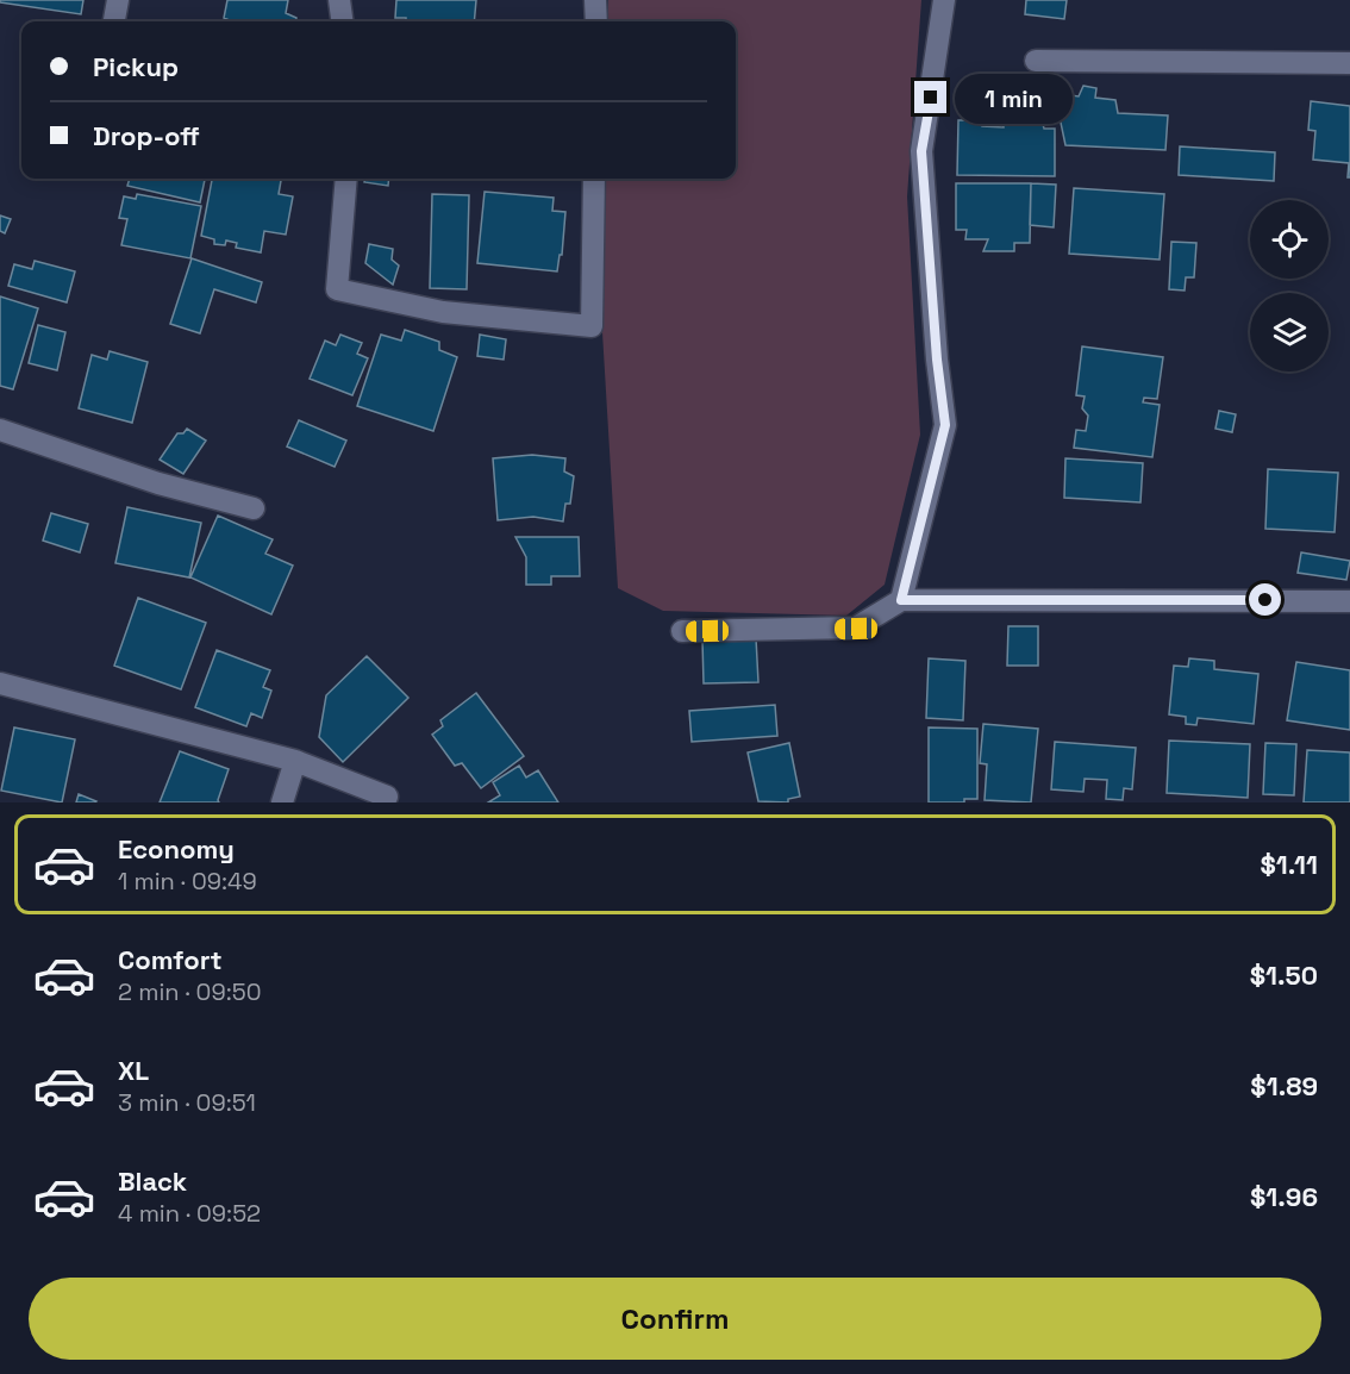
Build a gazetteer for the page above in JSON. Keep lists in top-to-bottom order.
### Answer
{
  "page": {
    "banner": ["Pickup", "Drop-off"],
    "bubble": "1 min",
    "list": [
      {
        "name": "Economy",
        "note": "1 min · 09:49",
        "value": "$1.11"
      },
      {
        "name": "Comfort",
        "note": "2 min · 09:50",
        "value": "$1.50"
      },
      {
        "name": "XL",
        "note": "3 min · 09:51",
        "value": "$1.89"
      },
      {
        "name": "Black",
        "note": "4 min · 09:52",
        "value": "$1.96"
      }
    ],
    "buttons": "Confirm"
  }
}
